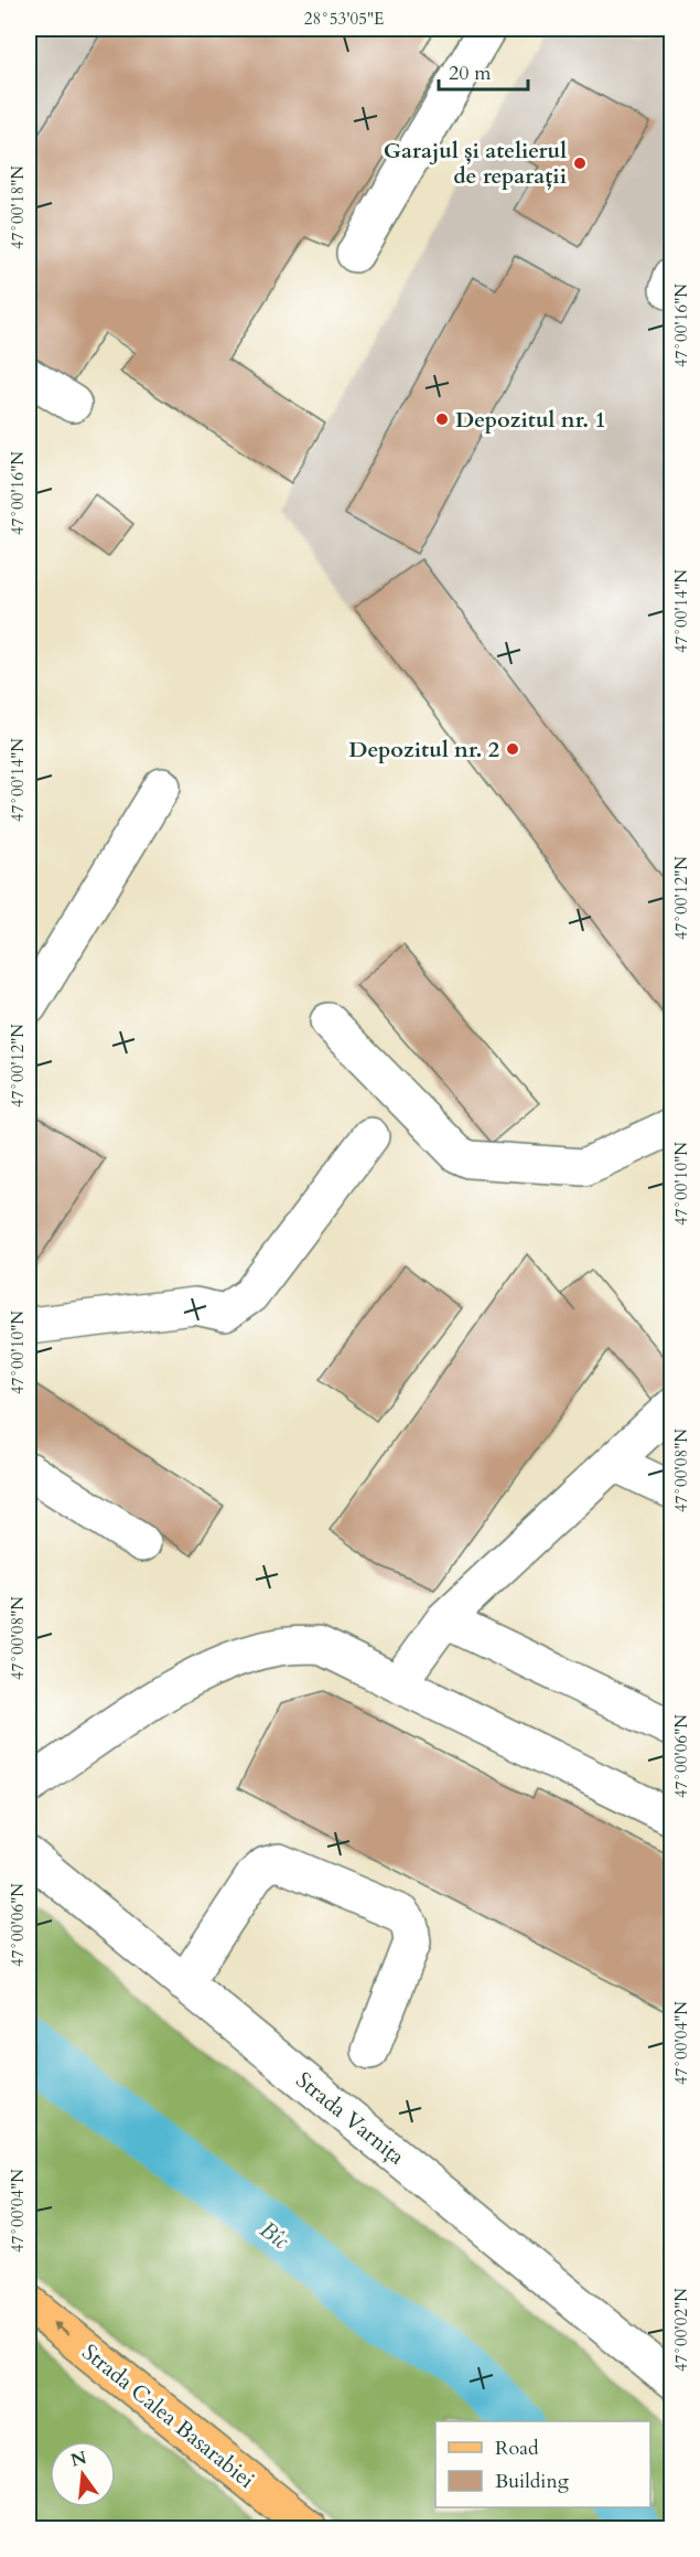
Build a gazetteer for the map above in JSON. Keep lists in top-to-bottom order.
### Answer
{
  "streets": {
    "main road": ["Strada Calea Basarabiei"],
    "street": ["Strada Varnița"]
  },
  "one_way": ["Strada Calea Basarabiei"],
  "water": ["Bîc"],
  "places": ["Garajul și atelierul de reparații", "Depozitul nr. 1", "Depozitul nr. 2"],
  "legend": ["Road", "Building"],
  "scale_bar": "20 m",
  "north": "top",
  "coordinates": [
    "28°53'05\"E",
    "47°00'18\"N",
    "47°00'16\"N",
    "47°00'14\"N",
    "47°00'12\"N",
    "47°00'10\"N",
    "47°00'08\"N",
    "47°00'06\"N",
    "47°00'04\"N",
    "47°00'02\"N"
  ]
}
